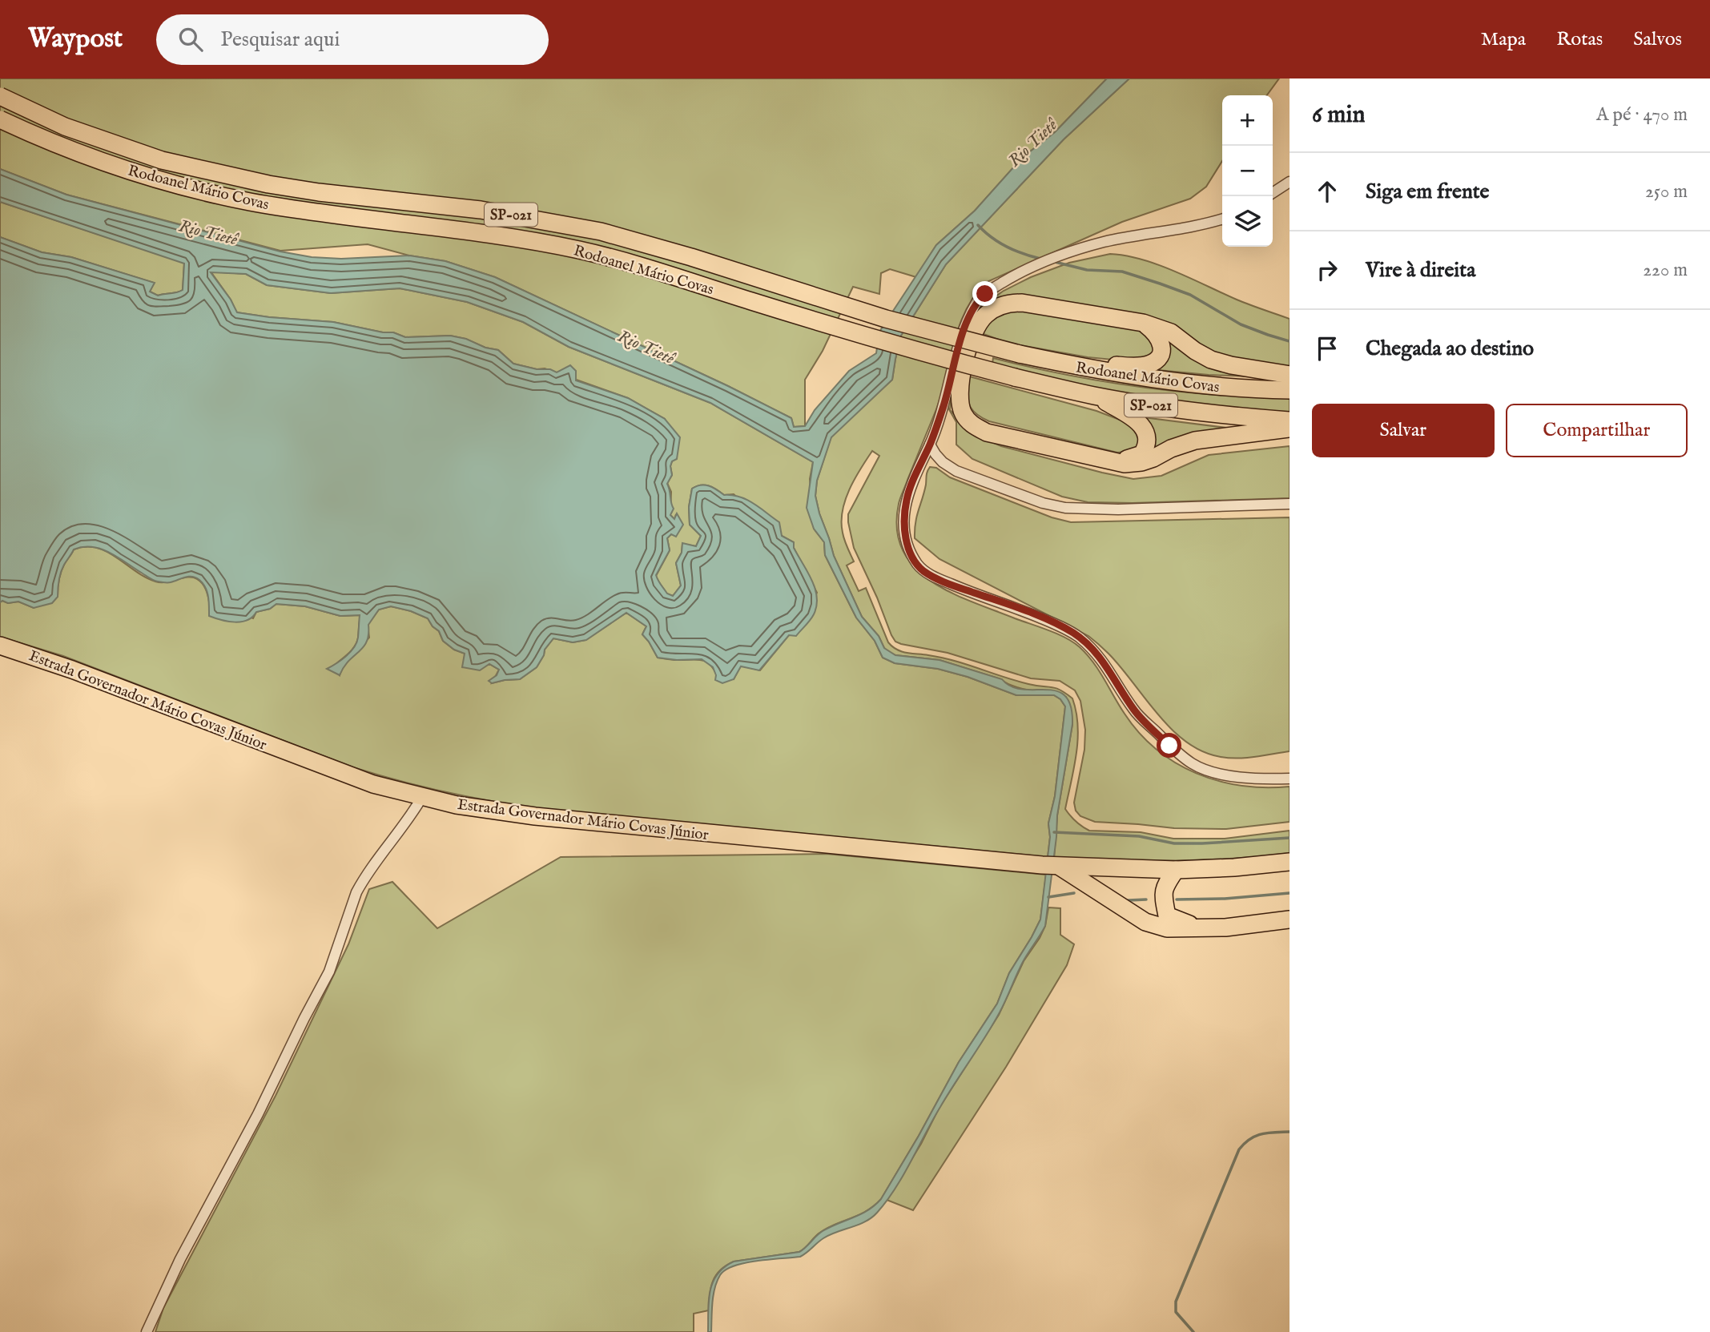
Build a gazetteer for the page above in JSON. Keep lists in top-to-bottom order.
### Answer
{
  "streets": {
    "highway": ["Rodoanel Mário Covas", "SP-021", "Estrada Governador Mário Covas Júnior"]
  },
  "water": ["Rio Tietê"],
  "page": {
    "header": "Waypost",
    "search": "Pesquisar aqui",
    "nav": ["Mapa", "Rotas", "Salvos"],
    "heading": ["6 min", "A pé · 470 m"],
    "map_buttons": ["+", "−"],
    "list": [
      ["Siga em frente", "250 m"],
      ["Vire à direita", "220 m"],
      "Chegada ao destino"
    ],
    "buttons": ["Salvar", "Compartilhar"]
  }
}
